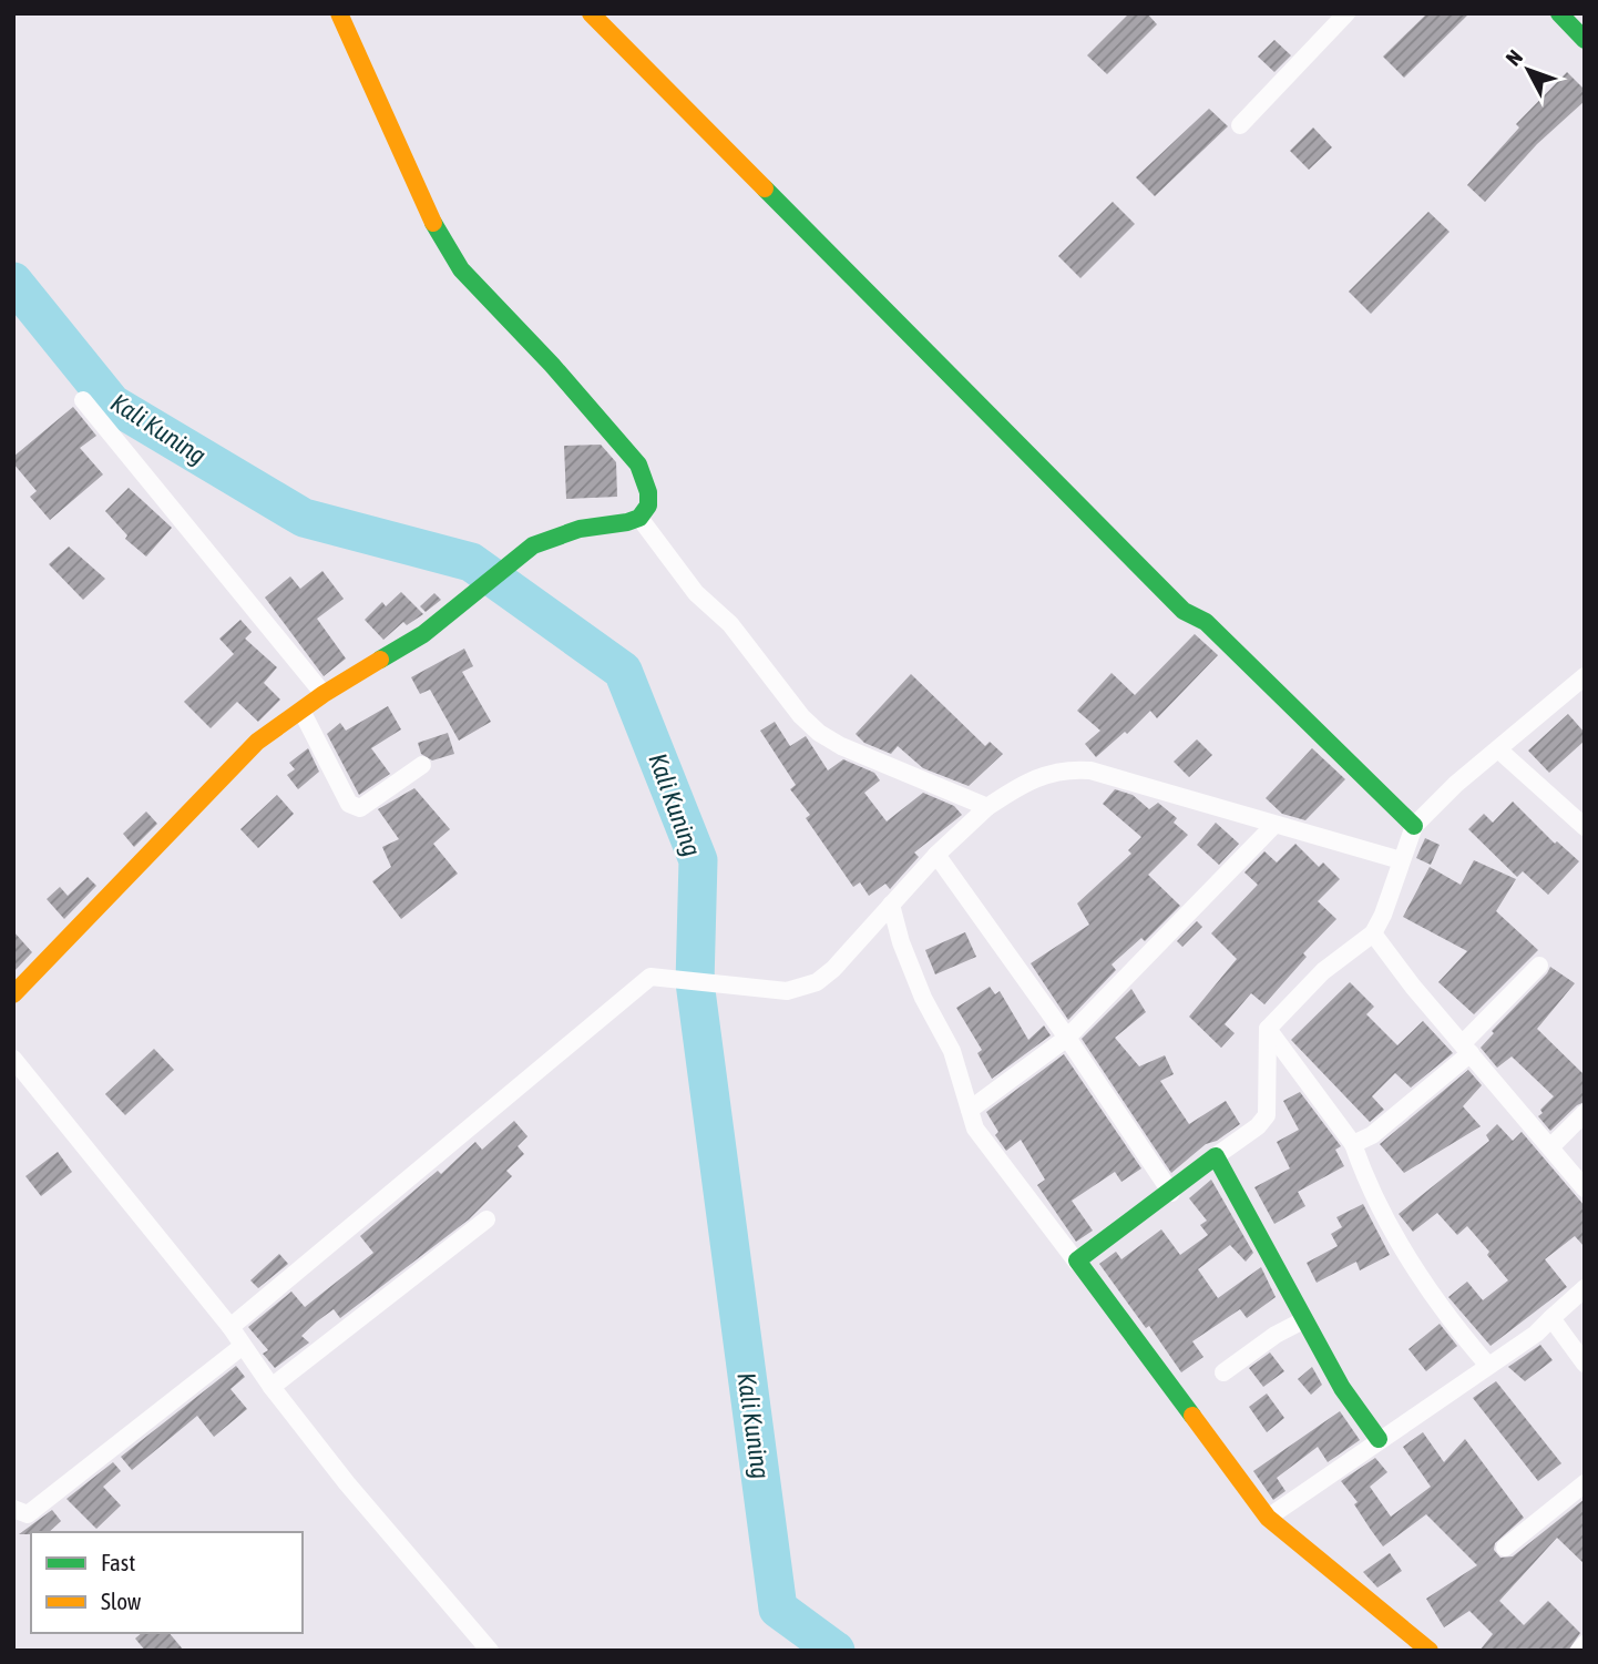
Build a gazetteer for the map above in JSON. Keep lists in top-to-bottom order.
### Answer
{
  "water": ["Kali Kuning"],
  "legend": ["Fast", "Slow"],
  "north": "top left"
}
